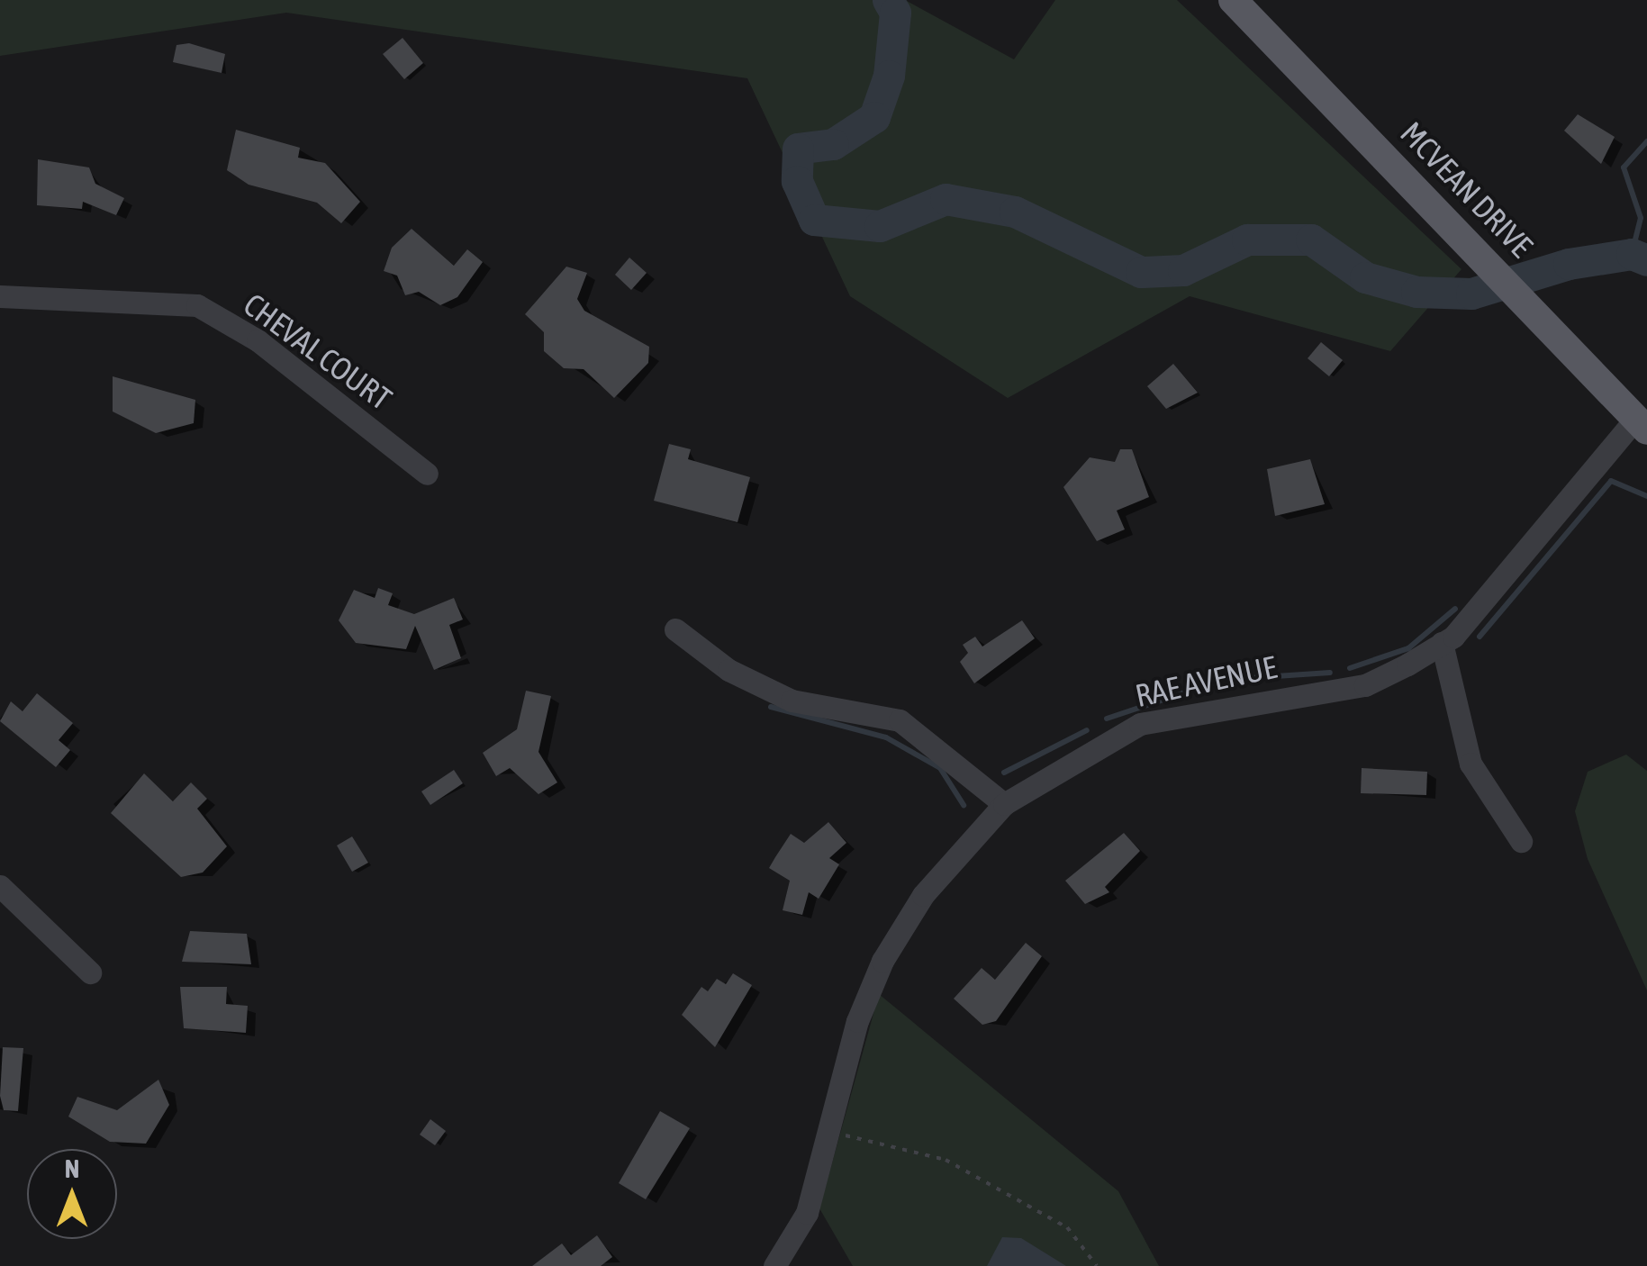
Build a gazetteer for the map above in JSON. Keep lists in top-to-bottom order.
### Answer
{
  "streets": {
    "main road": ["MCVEAN DRIVE"],
    "street": ["CHEVAL COURT", "RAE AVENUE"]
  },
  "crossings": [
    ["MCVEAN DRIVE", "RAE AVENUE"]
  ],
  "north": "top"
}
